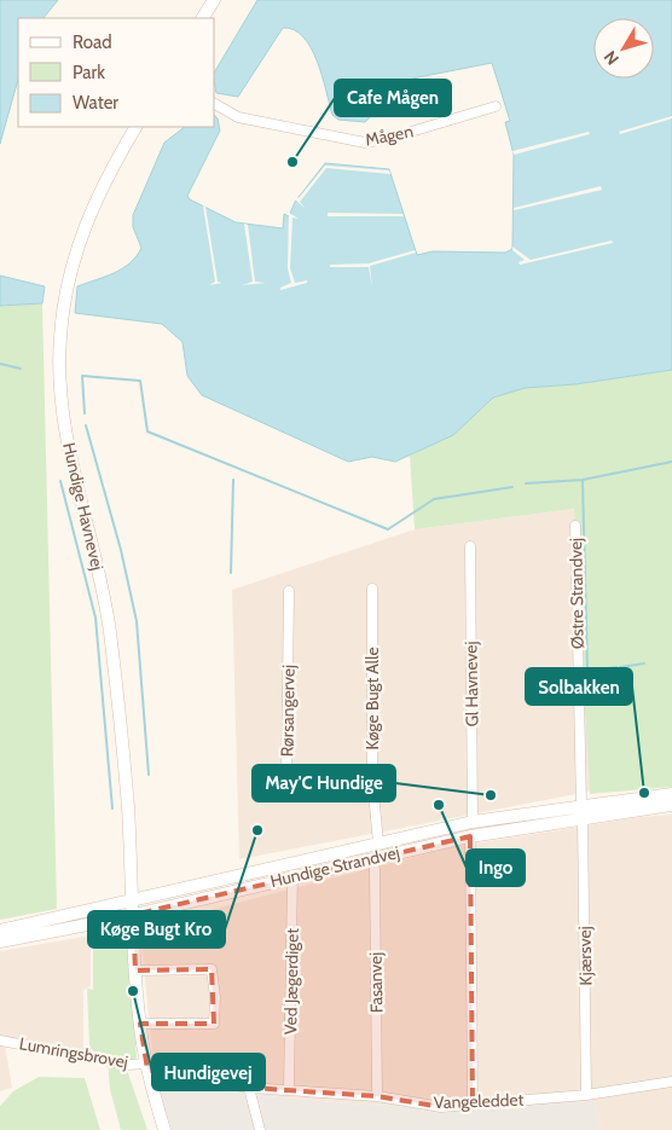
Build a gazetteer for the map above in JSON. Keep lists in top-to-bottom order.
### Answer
{
  "streets": {
    "main road": ["Hundige Havnevej", "Hundige Strandvej"],
    "street": [
      "Mågen",
      "Østre Strandvej",
      "Gl Havnevej",
      "Køge Bugt Alle",
      "Rørsangervej",
      "Kjærsvej",
      "Ved Jægerdiget",
      "Fasanvej",
      "Lumringsbrovej",
      "Vangeleddet"
    ]
  },
  "crossings": [
    ["Hundige Havnevej", "Hundige Strandvej"],
    ["Hundige Havnevej", "Lumringsbrovej"],
    ["Hundige Havnevej", "Vangeleddet"],
    ["Østre Strandvej", "Hundige Strandvej"],
    ["Østre Strandvej", "Kjærsvej"],
    ["Gl Havnevej", "Hundige Strandvej"],
    ["Køge Bugt Alle", "Rørsangervej"],
    ["Køge Bugt Alle", "Hundige Strandvej"],
    ["Hundige Strandvej", "Kjærsvej"],
    ["Hundige Strandvej", "Ved Jægerdiget"],
    ["Kjærsvej", "Vangeleddet"],
    ["Ved Jægerdiget", "Vangeleddet"],
    ["Fasanvej", "Vangeleddet"],
    ["Lumringsbrovej", "Vangeleddet"]
  ],
  "places": [
    "Cafe Mågen",
    "Solbakken",
    "May'C Hundige",
    "Ingo",
    "Køge Bugt Kro",
    "Hundigevej"
  ],
  "legend": ["Road", "Park", "Water"],
  "north": "bottom left"
}
